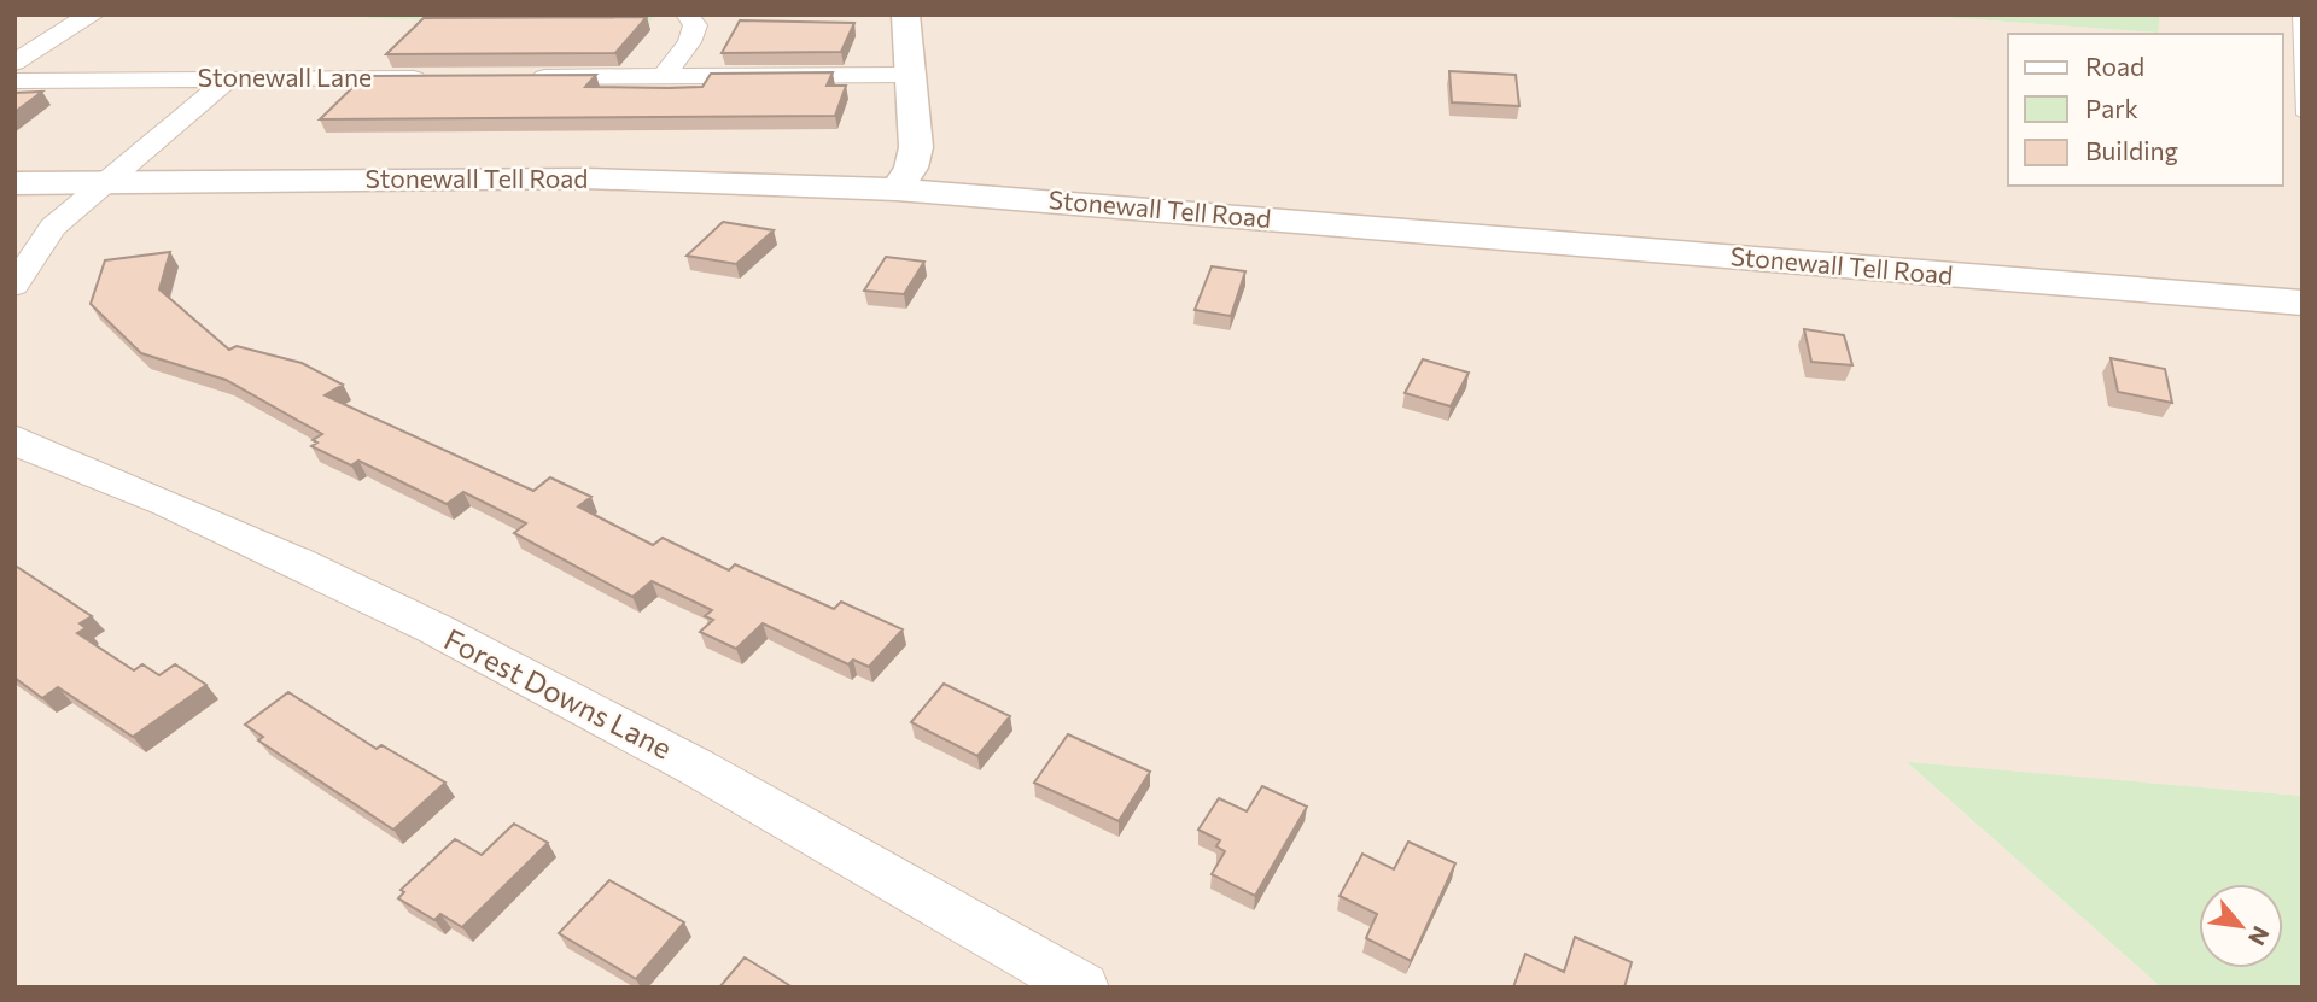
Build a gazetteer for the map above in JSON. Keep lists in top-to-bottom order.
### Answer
{
  "streets": {
    "street": ["Stonewall Lane", "Stonewall Tell Road", "Forest Downs Lane"]
  },
  "legend": ["Road", "Park", "Building"],
  "north": "bottom right"
}
